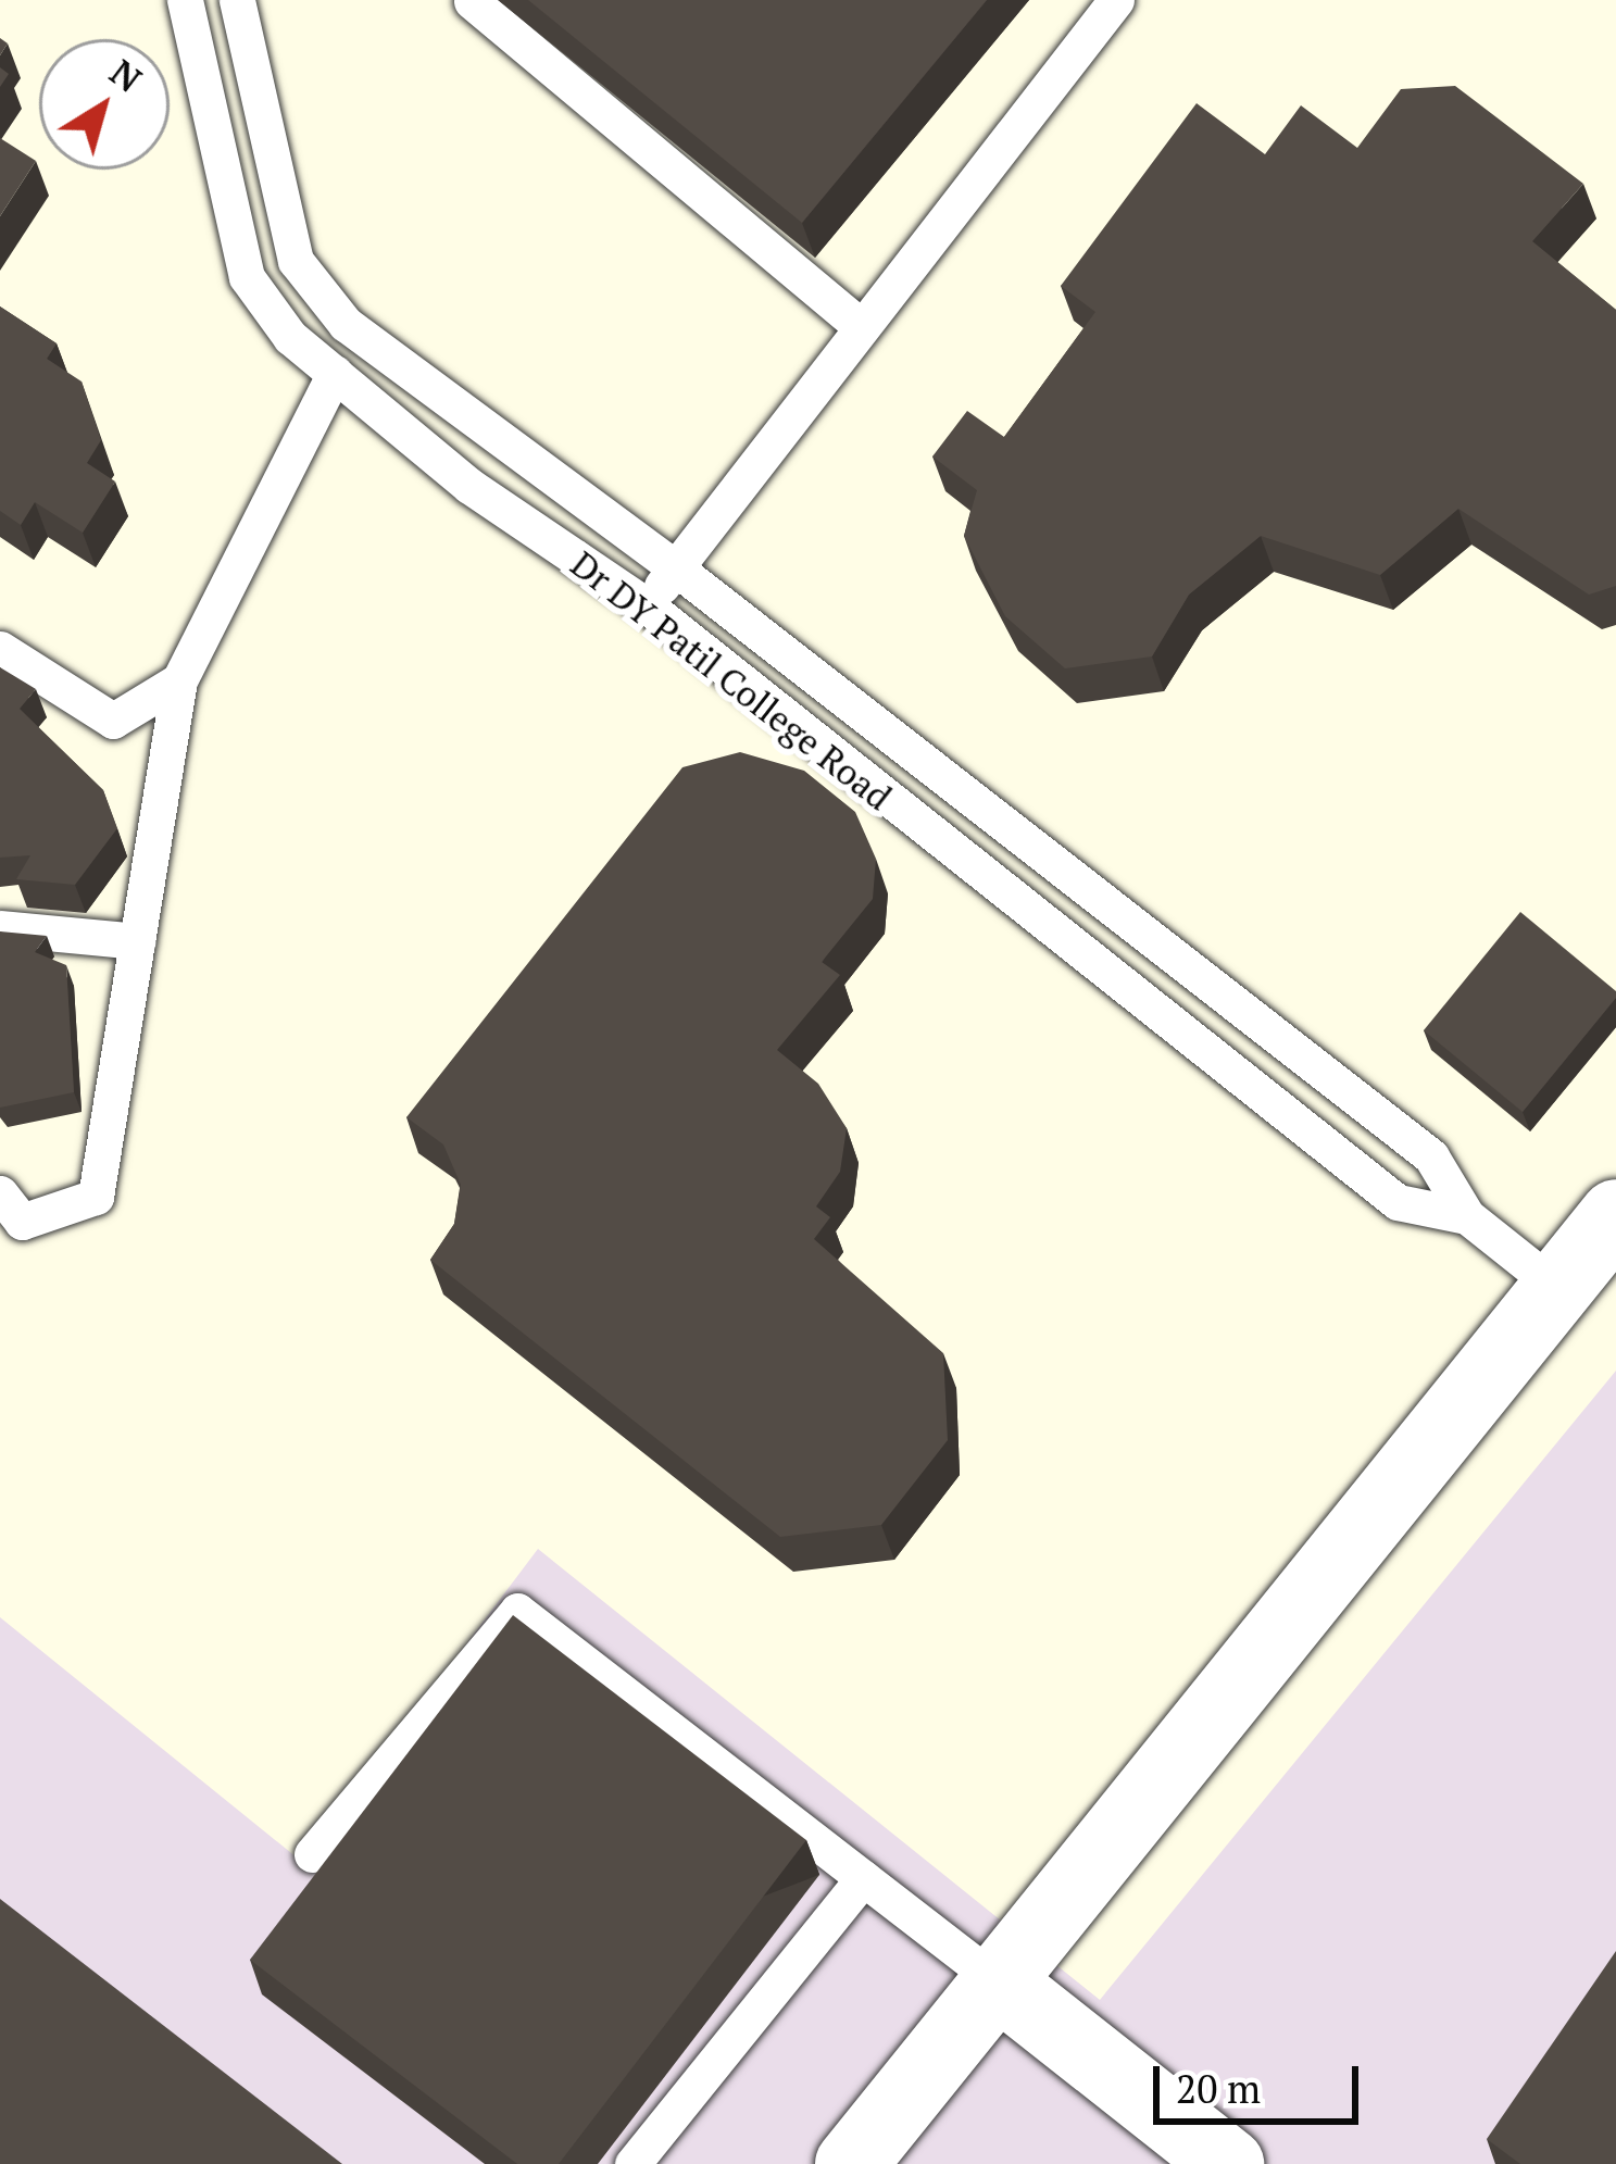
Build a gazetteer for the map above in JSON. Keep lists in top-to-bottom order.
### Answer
{
  "streets": {
    "lane": ["Dr DY Patil College Road"]
  },
  "scale_bar": "20 m",
  "north": "top right"
}
